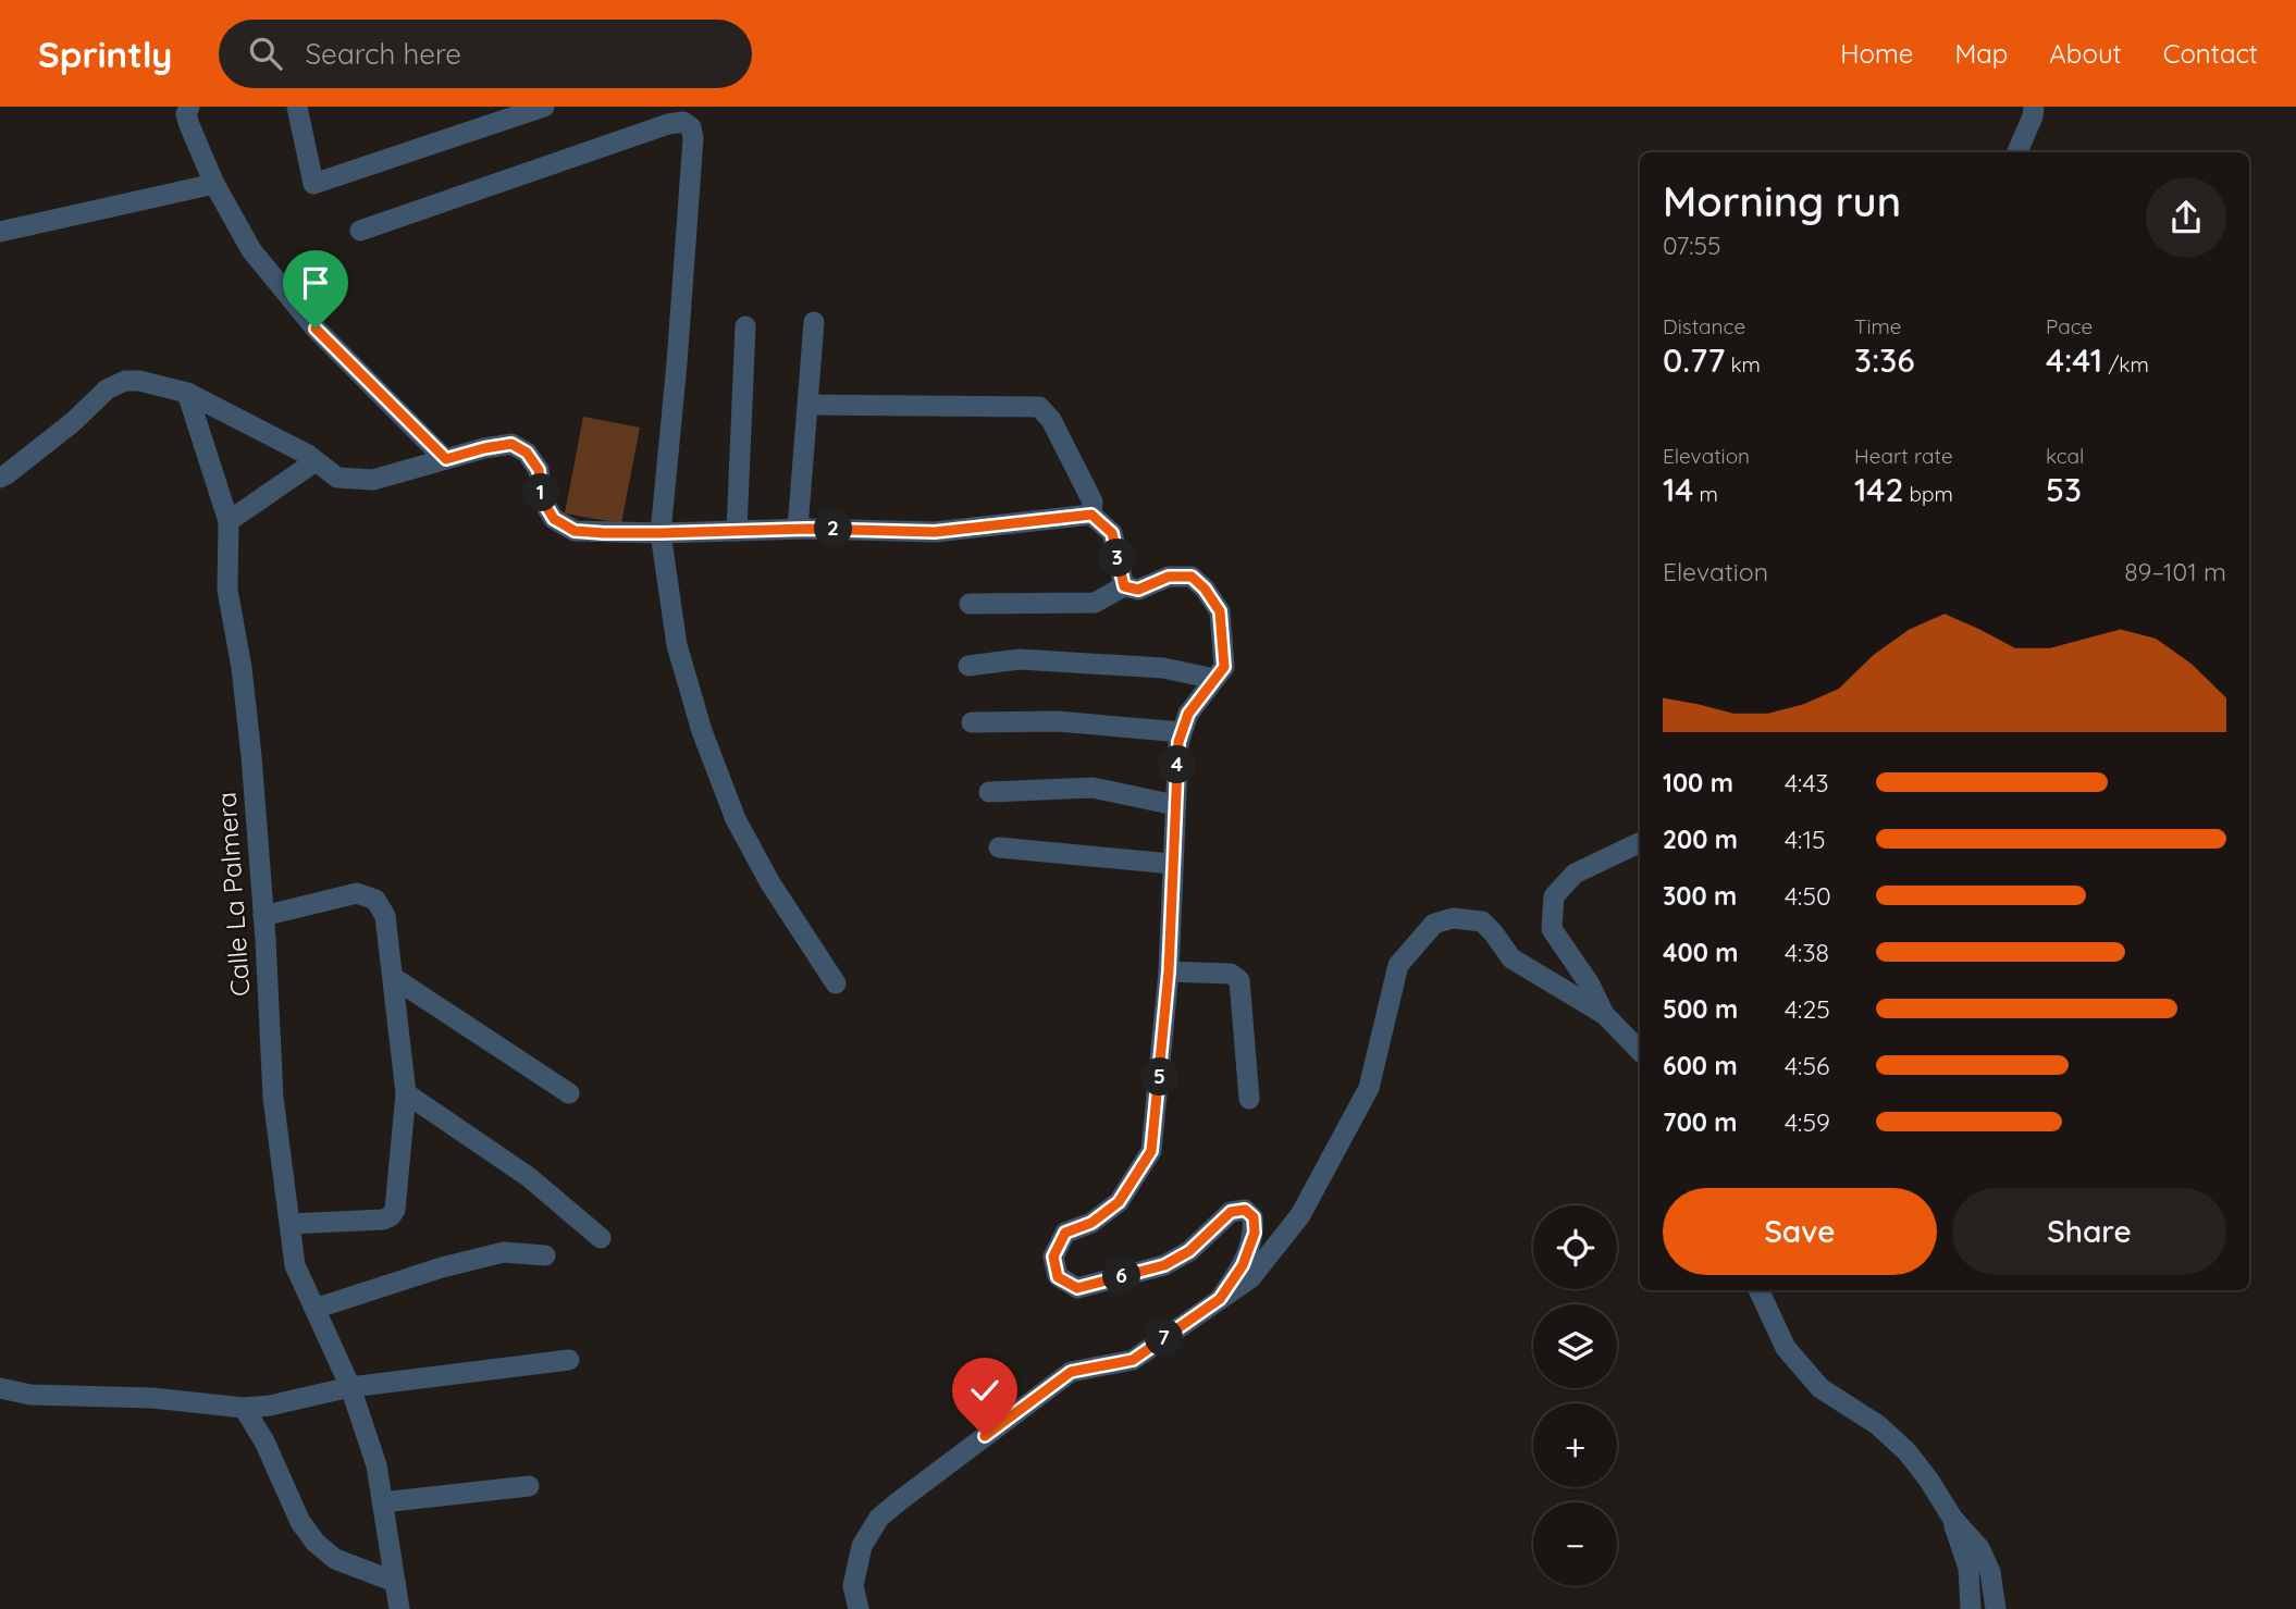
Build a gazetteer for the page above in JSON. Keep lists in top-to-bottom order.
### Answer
{
  "streets": {
    "street": ["Calle La Palmera"]
  },
  "page": {
    "header": "Sprintly",
    "search": "Search here",
    "nav": [
      "Home",
      "Map",
      "About",
      "Contact"
    ],
    "heading": ["Morning run", "07:55"],
    "stats": [
      ["Distance", "0.77 km"],
      ["Time", "3:36"],
      ["Pace", "4:41 /km"],
      ["Elevation", "14 m"],
      ["Heart rate", "142 bpm"],
      ["kcal", "53"]
    ],
    "pins": [
      "1",
      "2",
      "3",
      "4",
      "5",
      "6",
      "7"
    ],
    "chart": ["Elevation", "89–101 m"],
    "list": [
      {
        "name": "100 m",
        "note": "4:43"
      },
      {
        "name": "200 m",
        "note": "4:15"
      },
      {
        "name": "300 m",
        "note": "4:50"
      },
      {
        "name": "400 m",
        "note": "4:38"
      },
      {
        "name": "500 m",
        "note": "4:25"
      },
      {
        "name": "600 m",
        "note": "4:56"
      },
      {
        "name": "700 m",
        "note": "4:59"
      }
    ],
    "buttons": ["Save", "Share"],
    "map_buttons": ["+", "−"]
  }
}
